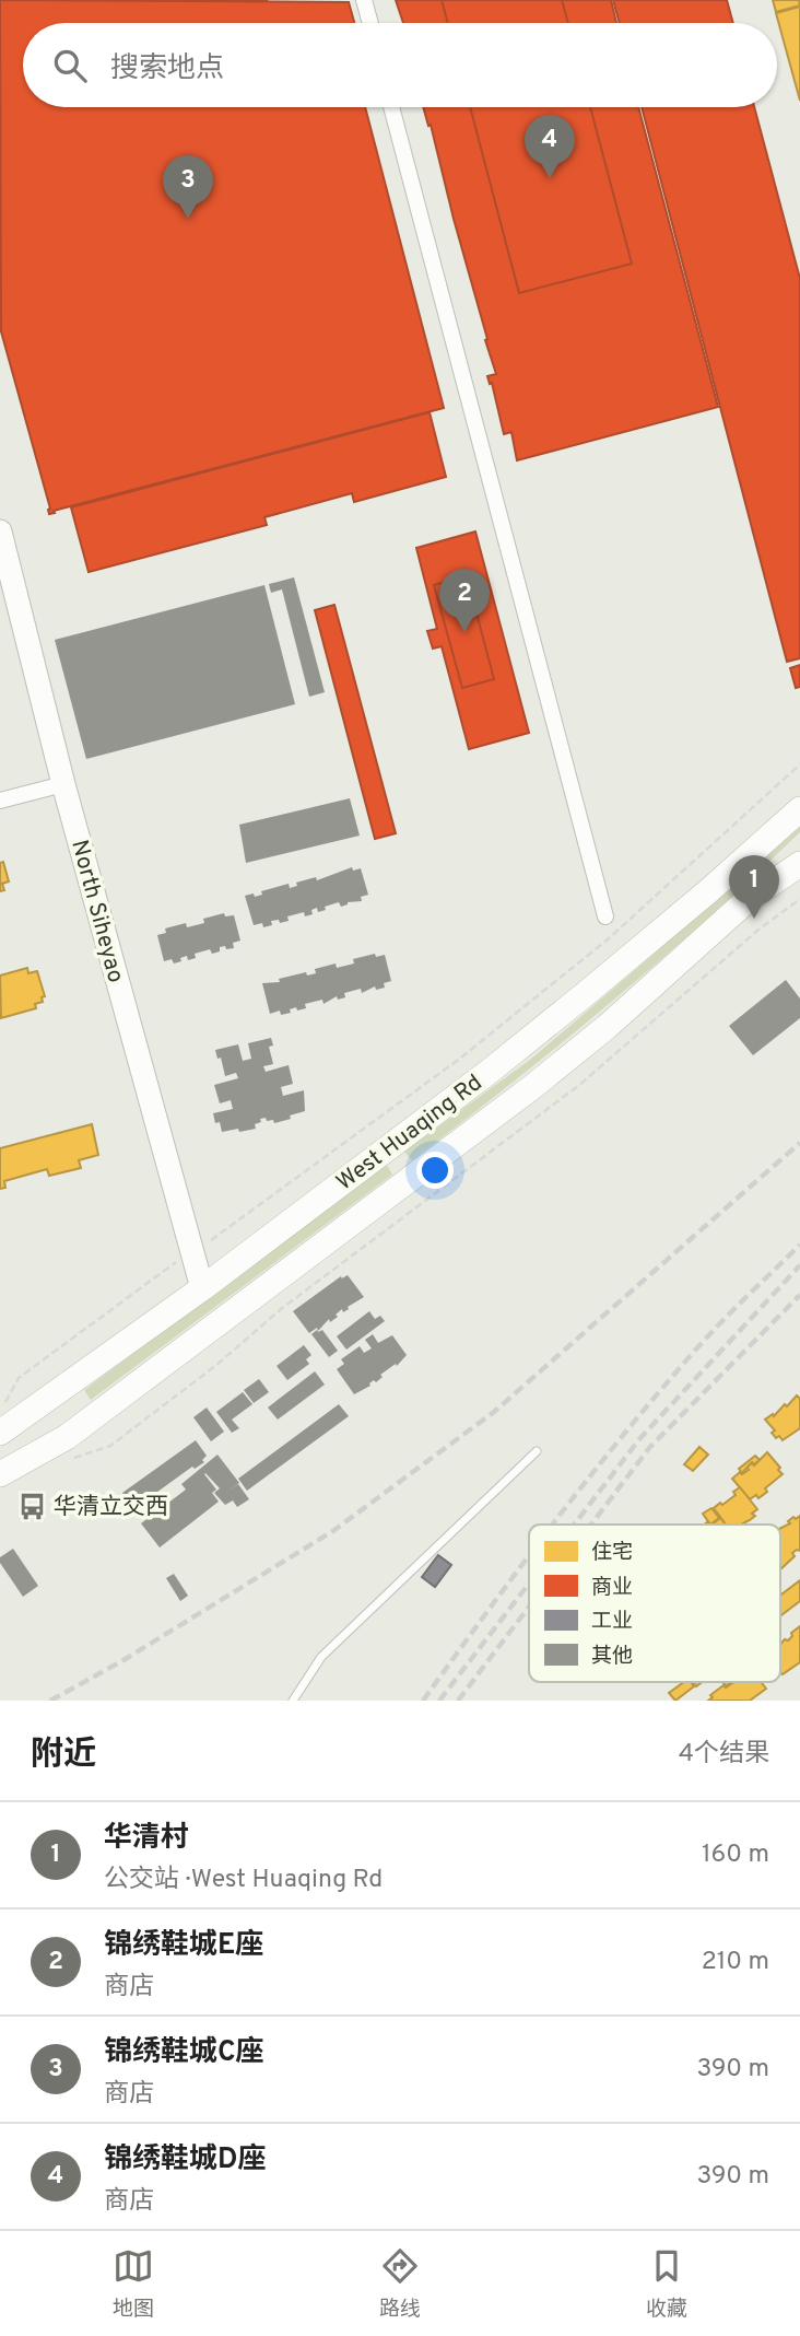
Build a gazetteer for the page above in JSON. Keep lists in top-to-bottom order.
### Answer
{
  "streets": {
    "main road": ["West Huaqing Rd"],
    "street": ["North Siheyao"]
  },
  "crossings": [
    ["North Siheyao", "West Huaqing Rd"]
  ],
  "places": {
    "bus stop": ["华清立交西"]
  },
  "legend": [
    "住宅",
    "商业",
    "工业",
    "其他"
  ],
  "page": {
    "search": "搜索地点",
    "pins": [
      "4",
      "3",
      "2",
      "1"
    ],
    "heading": ["附近", "4个结果"],
    "list": [
      {
        "mark": "1",
        "name": "华清村",
        "note": "公交站 · West Huaqing Rd",
        "value": "160 m"
      },
      {
        "mark": "2",
        "name": "锦绣鞋城E座",
        "note": "商店",
        "value": "210 m"
      },
      {
        "mark": "3",
        "name": "锦绣鞋城C座",
        "note": "商店",
        "value": "390 m"
      },
      {
        "mark": "4",
        "name": "锦绣鞋城D座",
        "note": "商店",
        "value": "390 m"
      }
    ],
    "nav": ["地图", "路线", "收藏"]
  }
}
